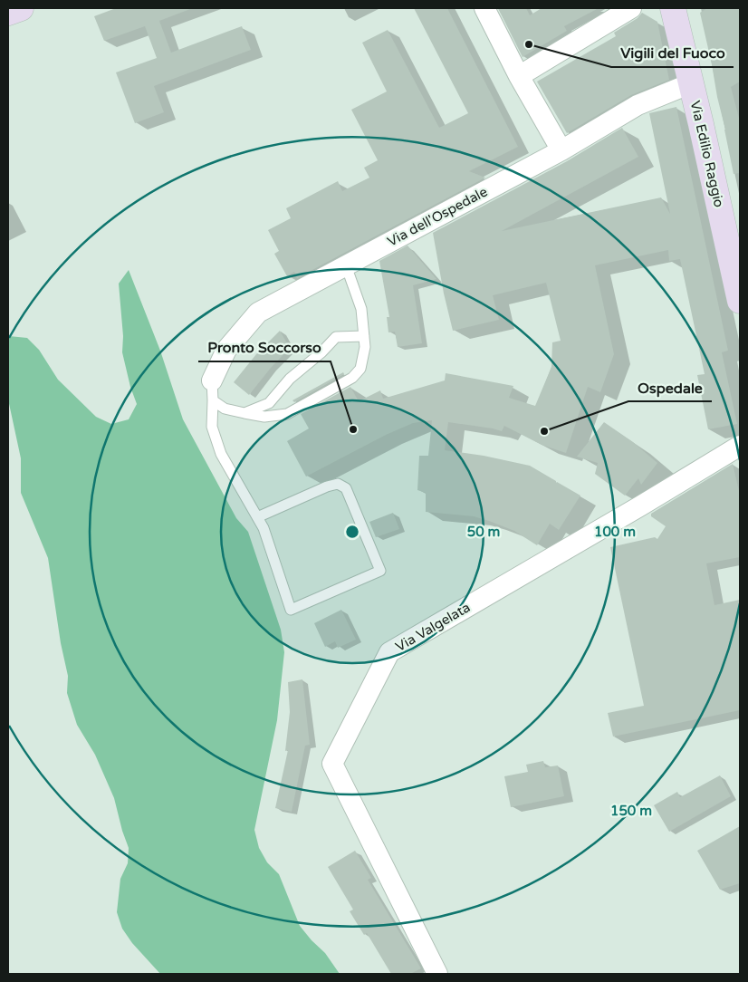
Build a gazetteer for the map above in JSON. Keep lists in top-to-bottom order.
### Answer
{
  "streets": {
    "main road": ["Via Edilio Raggio"],
    "street": ["Via dell'Ospedale", "Via Valgelata"]
  },
  "crossings": [
    ["Via Edilio Raggio", "Via dell'Ospedale"]
  ],
  "places": ["Vigili del Fuoco", "Pronto Soccorso", "Ospedale"],
  "rings": ["50 m", "100 m", "150 m"]
}
